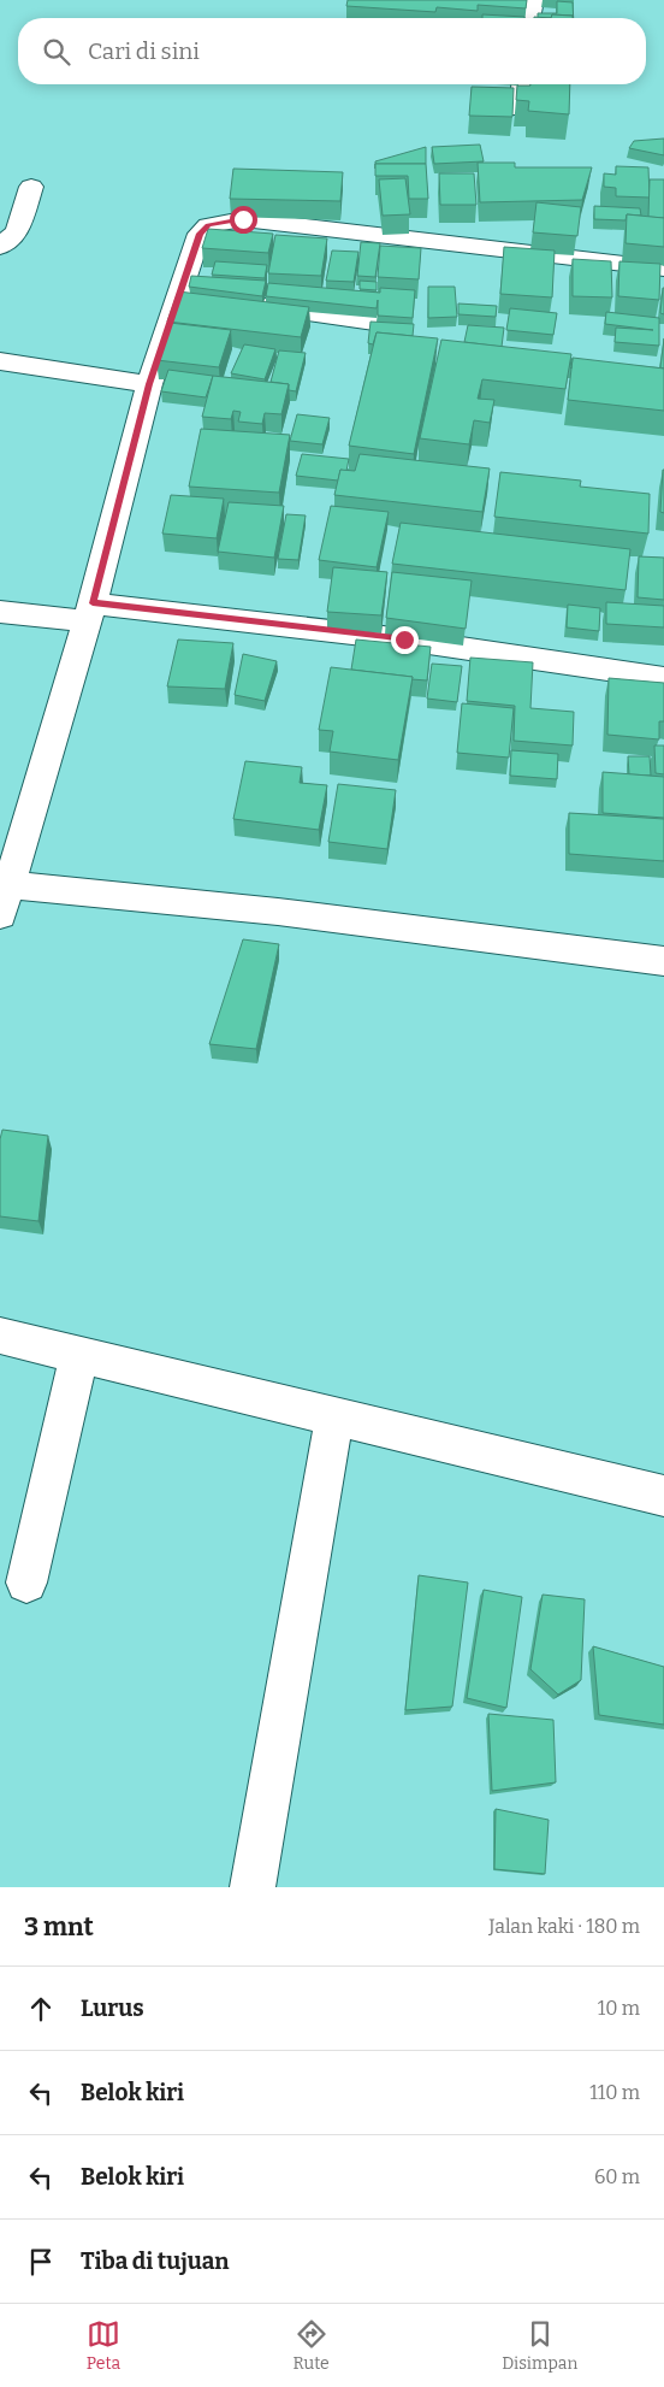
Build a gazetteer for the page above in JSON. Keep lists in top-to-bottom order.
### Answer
{
  "page": {
    "search": "Cari di sini",
    "heading": ["3 mnt", "Jalan kaki · 180 m"],
    "list": [
      ["Lurus", "10 m"],
      ["Belok kiri", "110 m"],
      ["Belok kiri", "60 m"],
      "Tiba di tujuan"
    ],
    "nav": ["Peta", "Rute", "Disimpan"]
  }
}
